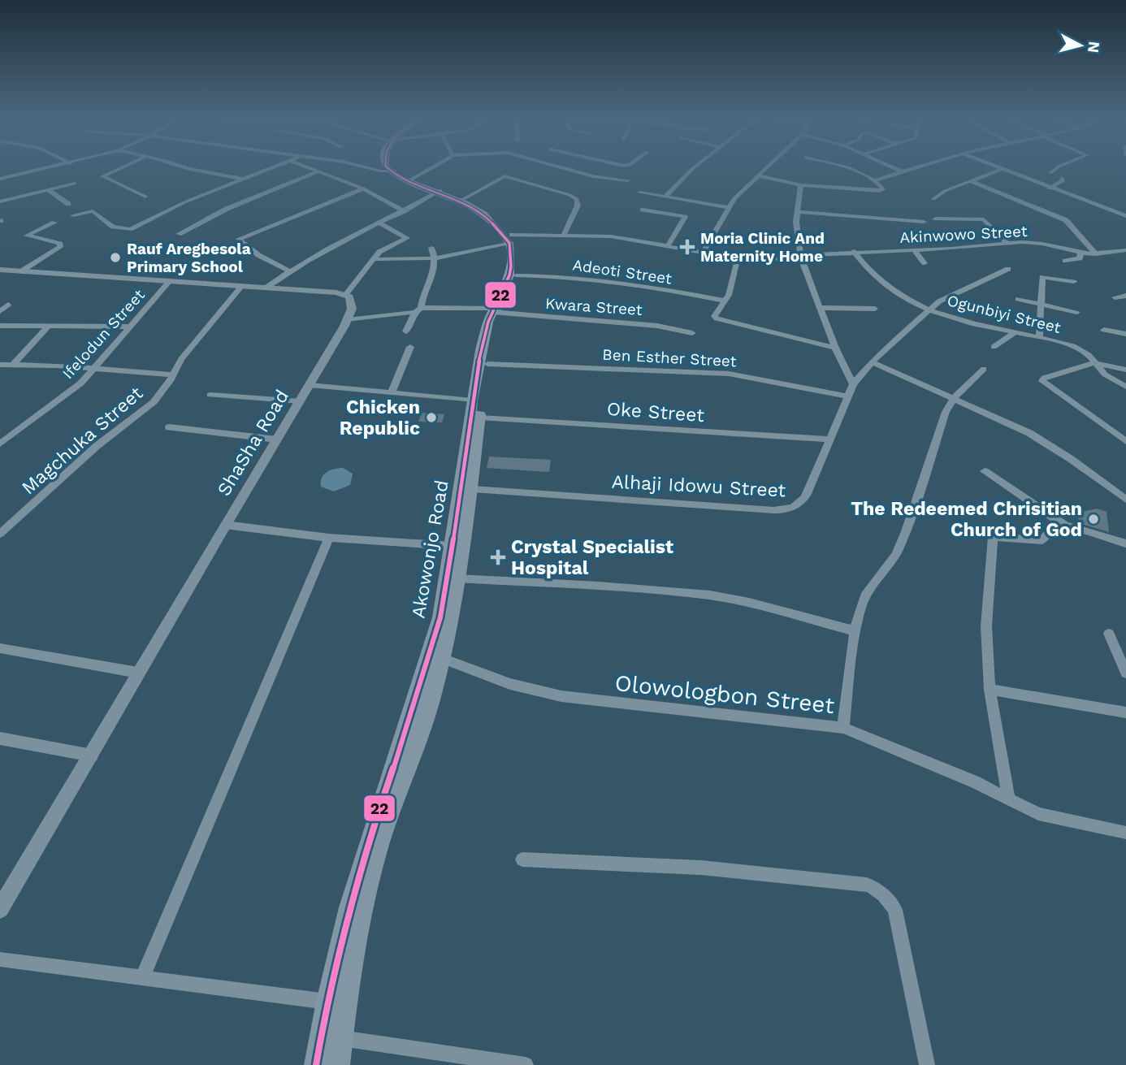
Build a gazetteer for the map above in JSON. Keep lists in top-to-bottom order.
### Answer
{
  "streets": {
    "main road": ["Akowonjo Road"],
    "street": [
      "Akinwowo Street",
      "Adeoti Street",
      "Kwara Street",
      "Ogunbiyi Street",
      "Ifelodun Street",
      "Ben Esther Street",
      "Oke Street",
      "Magchuka Street",
      "ShaSha Road",
      "Alhaji Idowu Street",
      "Olowologbon Street"
    ]
  },
  "crossings": [
    ["Akinwowo Street", "Ogunbiyi Street"],
    ["Adeoti Street", "Akowonjo Road"],
    ["Kwara Street", "ShaSha Road"],
    ["Kwara Street", "Akowonjo Road"],
    ["Ogunbiyi Street", "Alhaji Idowu Street"],
    ["Ben Esther Street", "Alhaji Idowu Street"],
    ["Ben Esther Street", "Akowonjo Road"],
    ["Oke Street", "Alhaji Idowu Street"],
    ["Oke Street", "Akowonjo Road"],
    ["Alhaji Idowu Street", "Akowonjo Road"],
    ["Akowonjo Road", "Olowologbon Street"]
  ],
  "places": {
    "health": ["Moria Clinic And Maternity Home", "Crystal Specialist Hospital"],
    "other": ["Rauf Aregbesola Primary School", "Chicken Republic", "The Redeemed Chrisitian Church of God"]
  },
  "lines": ["transit line 22"],
  "north": "right"
}
